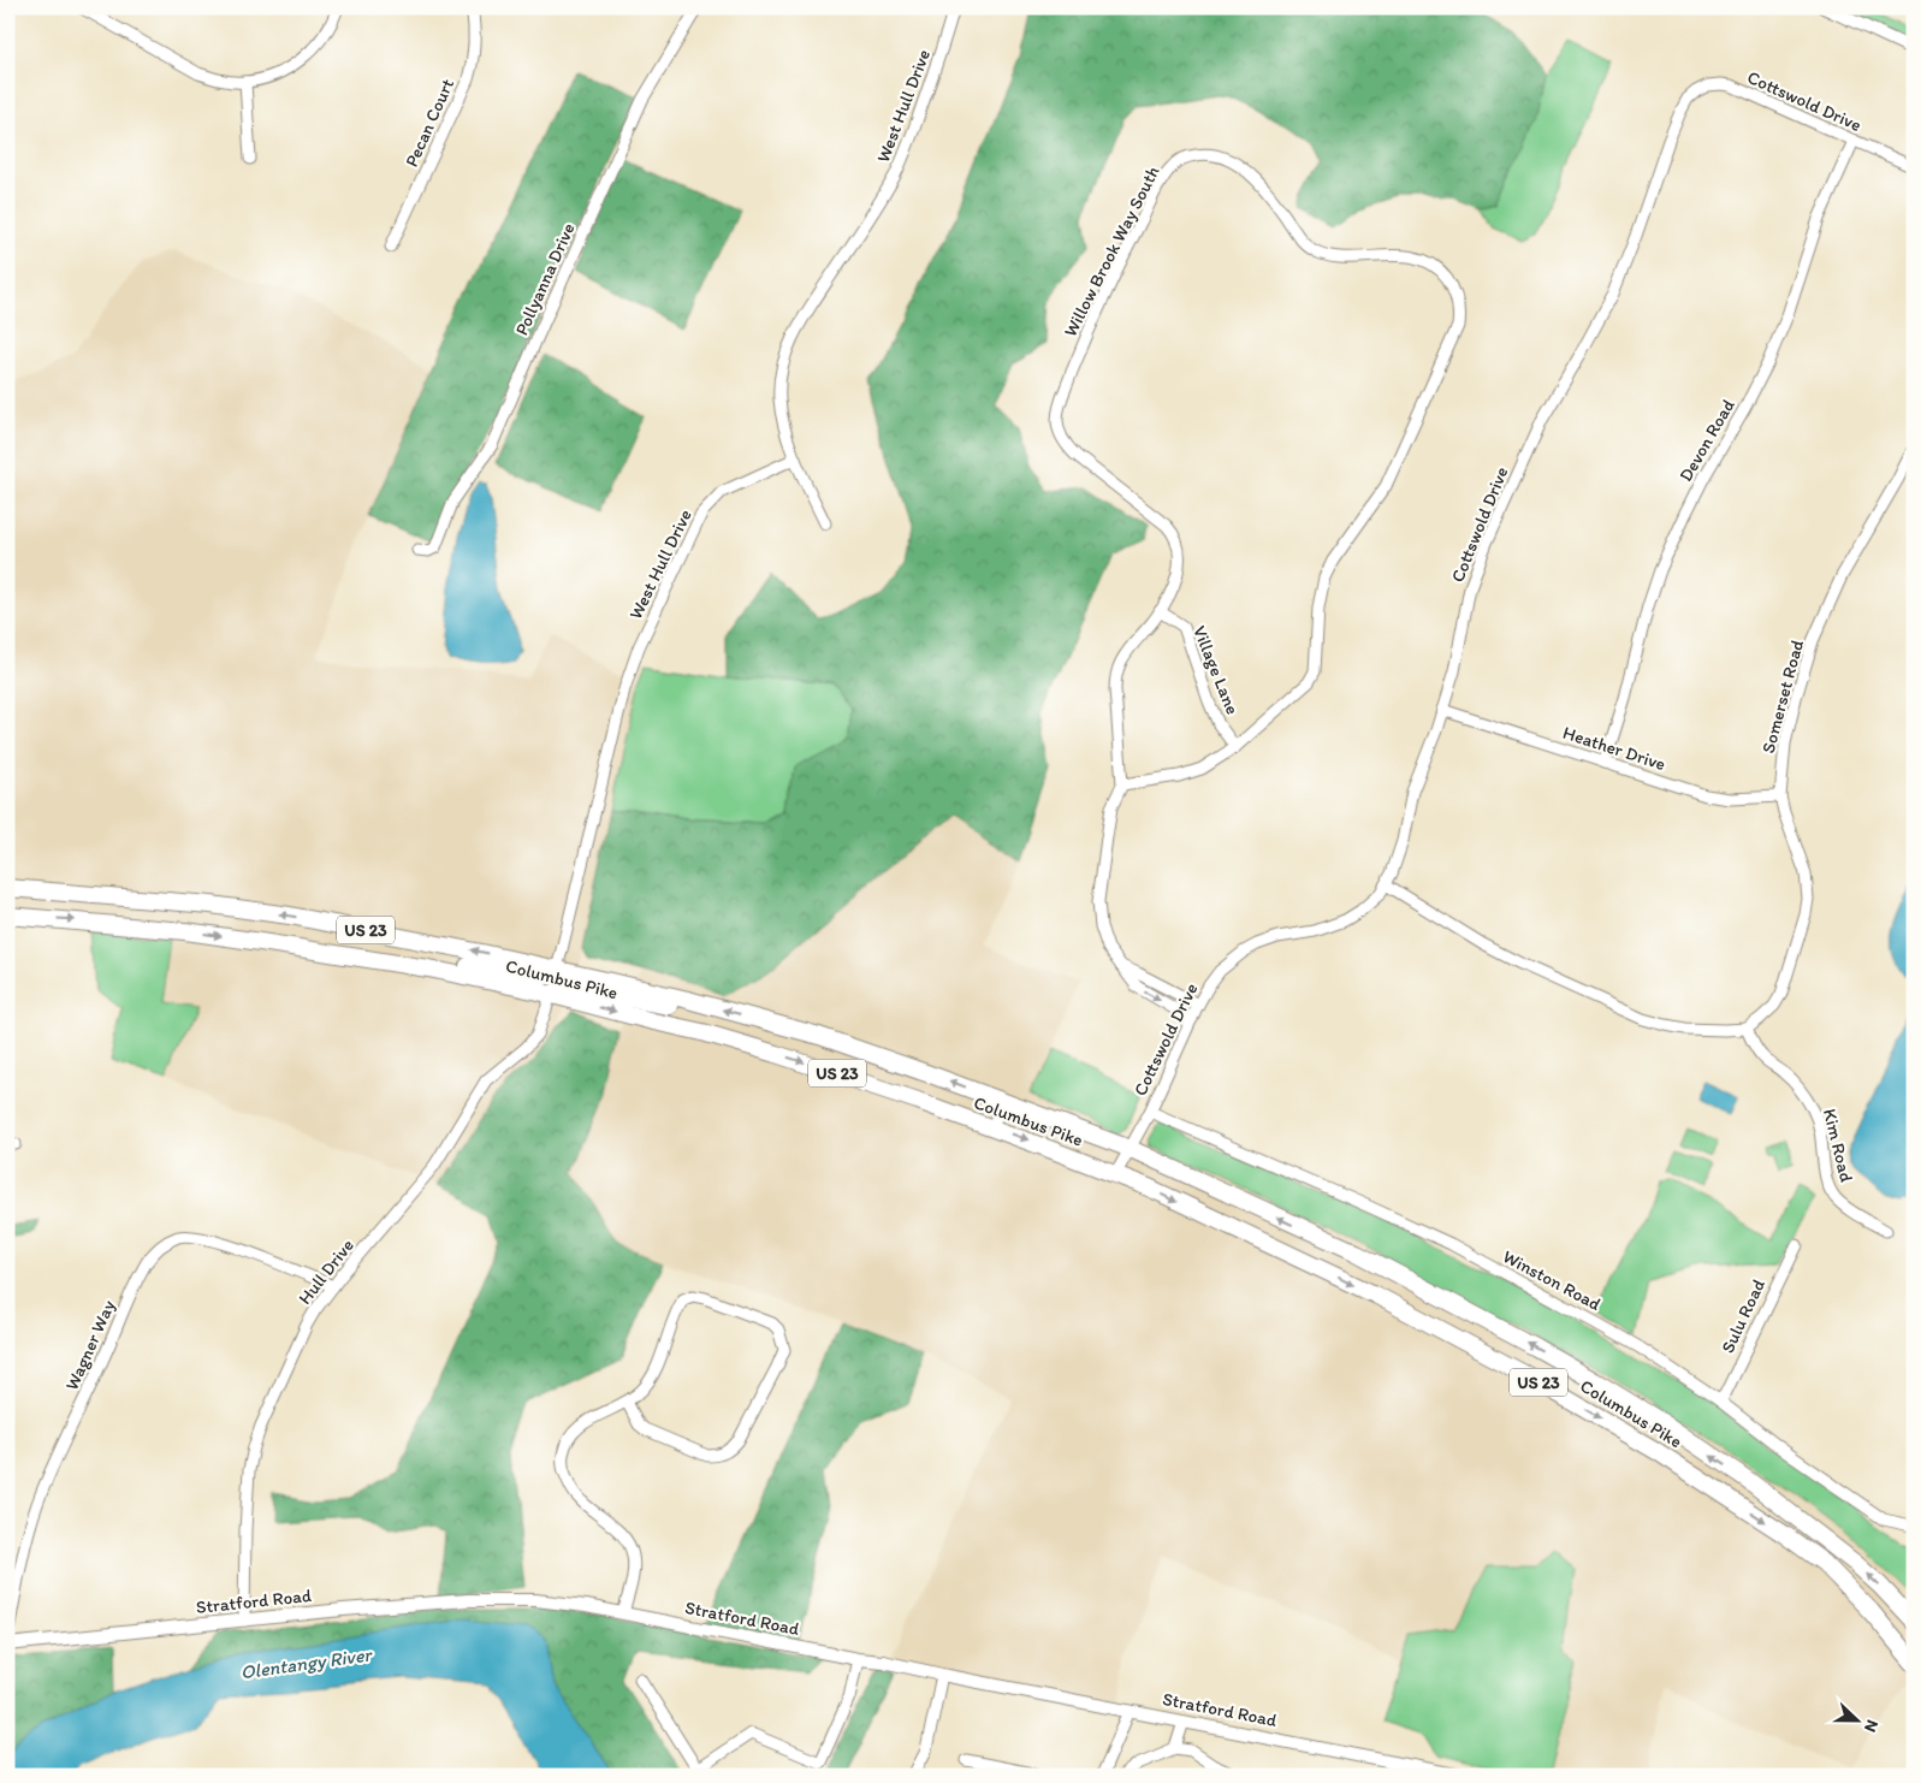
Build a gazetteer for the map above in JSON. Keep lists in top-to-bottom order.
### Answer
{
  "streets": {
    "highway": ["US 23", "Columbus Pike"],
    "street": [
      "Cottswold Drive",
      "West Hull Drive",
      "Pecan Court",
      "Willow Brook Way South",
      "Pollyanna Drive",
      "Devon Road",
      "Village Lane",
      "Somerset Road",
      "Heather Drive",
      "Kim Road",
      "Hull Drive",
      "Winston Road",
      "Sulu Road",
      "Wagner Way",
      "Stratford Road"
    ]
  },
  "crossings": [
    ["Cottswold Drive", "Devon Road"],
    ["Cottswold Drive", "Heather Drive"],
    ["Cottswold Drive", "Columbus Pike"],
    ["Cottswold Drive", "Winston Road"],
    ["West Hull Drive", "Columbus Pike"],
    ["Willow Brook Way South", "Village Lane"],
    ["Devon Road", "Heather Drive"],
    ["Somerset Road", "Heather Drive"],
    ["Somerset Road", "Kim Road"],
    ["Columbus Pike", "Hull Drive"],
    ["Hull Drive", "Wagner Way"],
    ["Hull Drive", "Stratford Road"],
    ["Winston Road", "Sulu Road"]
  ],
  "water": ["Olentangy River"],
  "north": "right"
}
